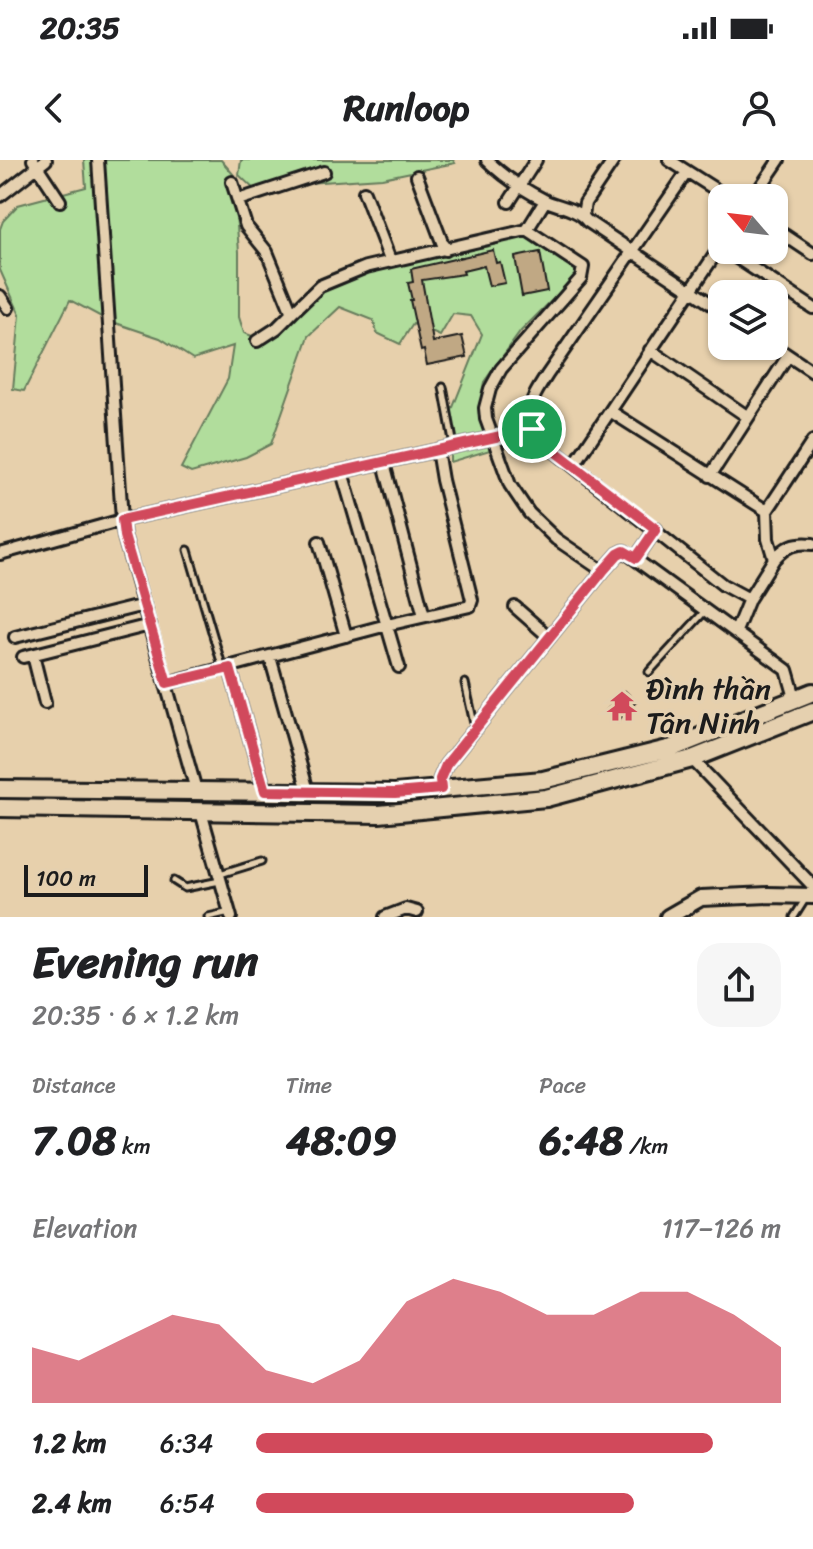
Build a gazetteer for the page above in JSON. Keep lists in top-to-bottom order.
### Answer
{
  "places": {
    "temple": ["Đình thần Tân Ninh"]
  },
  "scale_bar": "100 m",
  "north": "top left",
  "page": {
    "status": "20:35",
    "header": "Runloop",
    "scale": "100 m",
    "heading": ["Evening run", "20:35 · 6 × 1.2 km"],
    "stats": [
      ["Distance", "7.08 km"],
      ["Time", "48:09"],
      ["Pace", "6:48 /km"]
    ],
    "chart": ["Elevation", "117–126 m"],
    "list": [
      {
        "name": "1.2 km",
        "note": "6:34"
      },
      {
        "name": "2.4 km",
        "note": "6:54"
      }
    ]
  }
}
